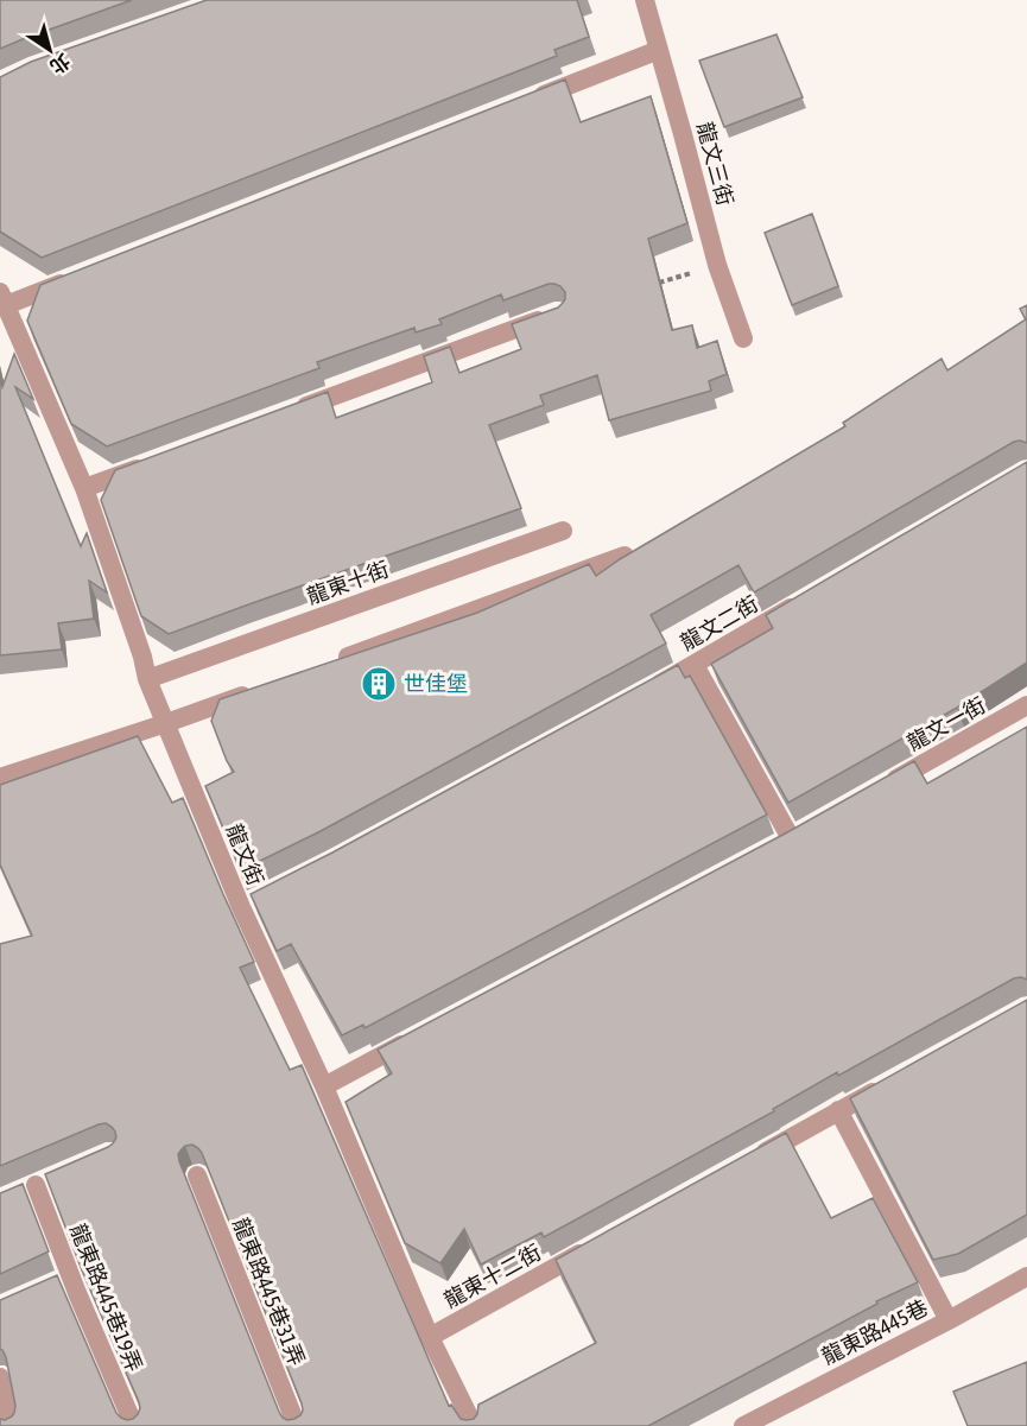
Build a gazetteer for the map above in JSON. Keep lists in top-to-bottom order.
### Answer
{
  "streets": {
    "lane": [
      "龍文三街",
      "龍東十街",
      "龍文二街",
      "龍文一街",
      "龍文街",
      "龍東十二街",
      "龍東路445巷31弄",
      "龍東路445巷19弄",
      "龍東路445巷"
    ]
  },
  "crossings": [
    ["龍東十街", "龍文街"],
    ["龍文街", "龍東十二街"]
  ],
  "places": {
    "building": ["世佳堡"]
  },
  "north": "bottom right"
}
